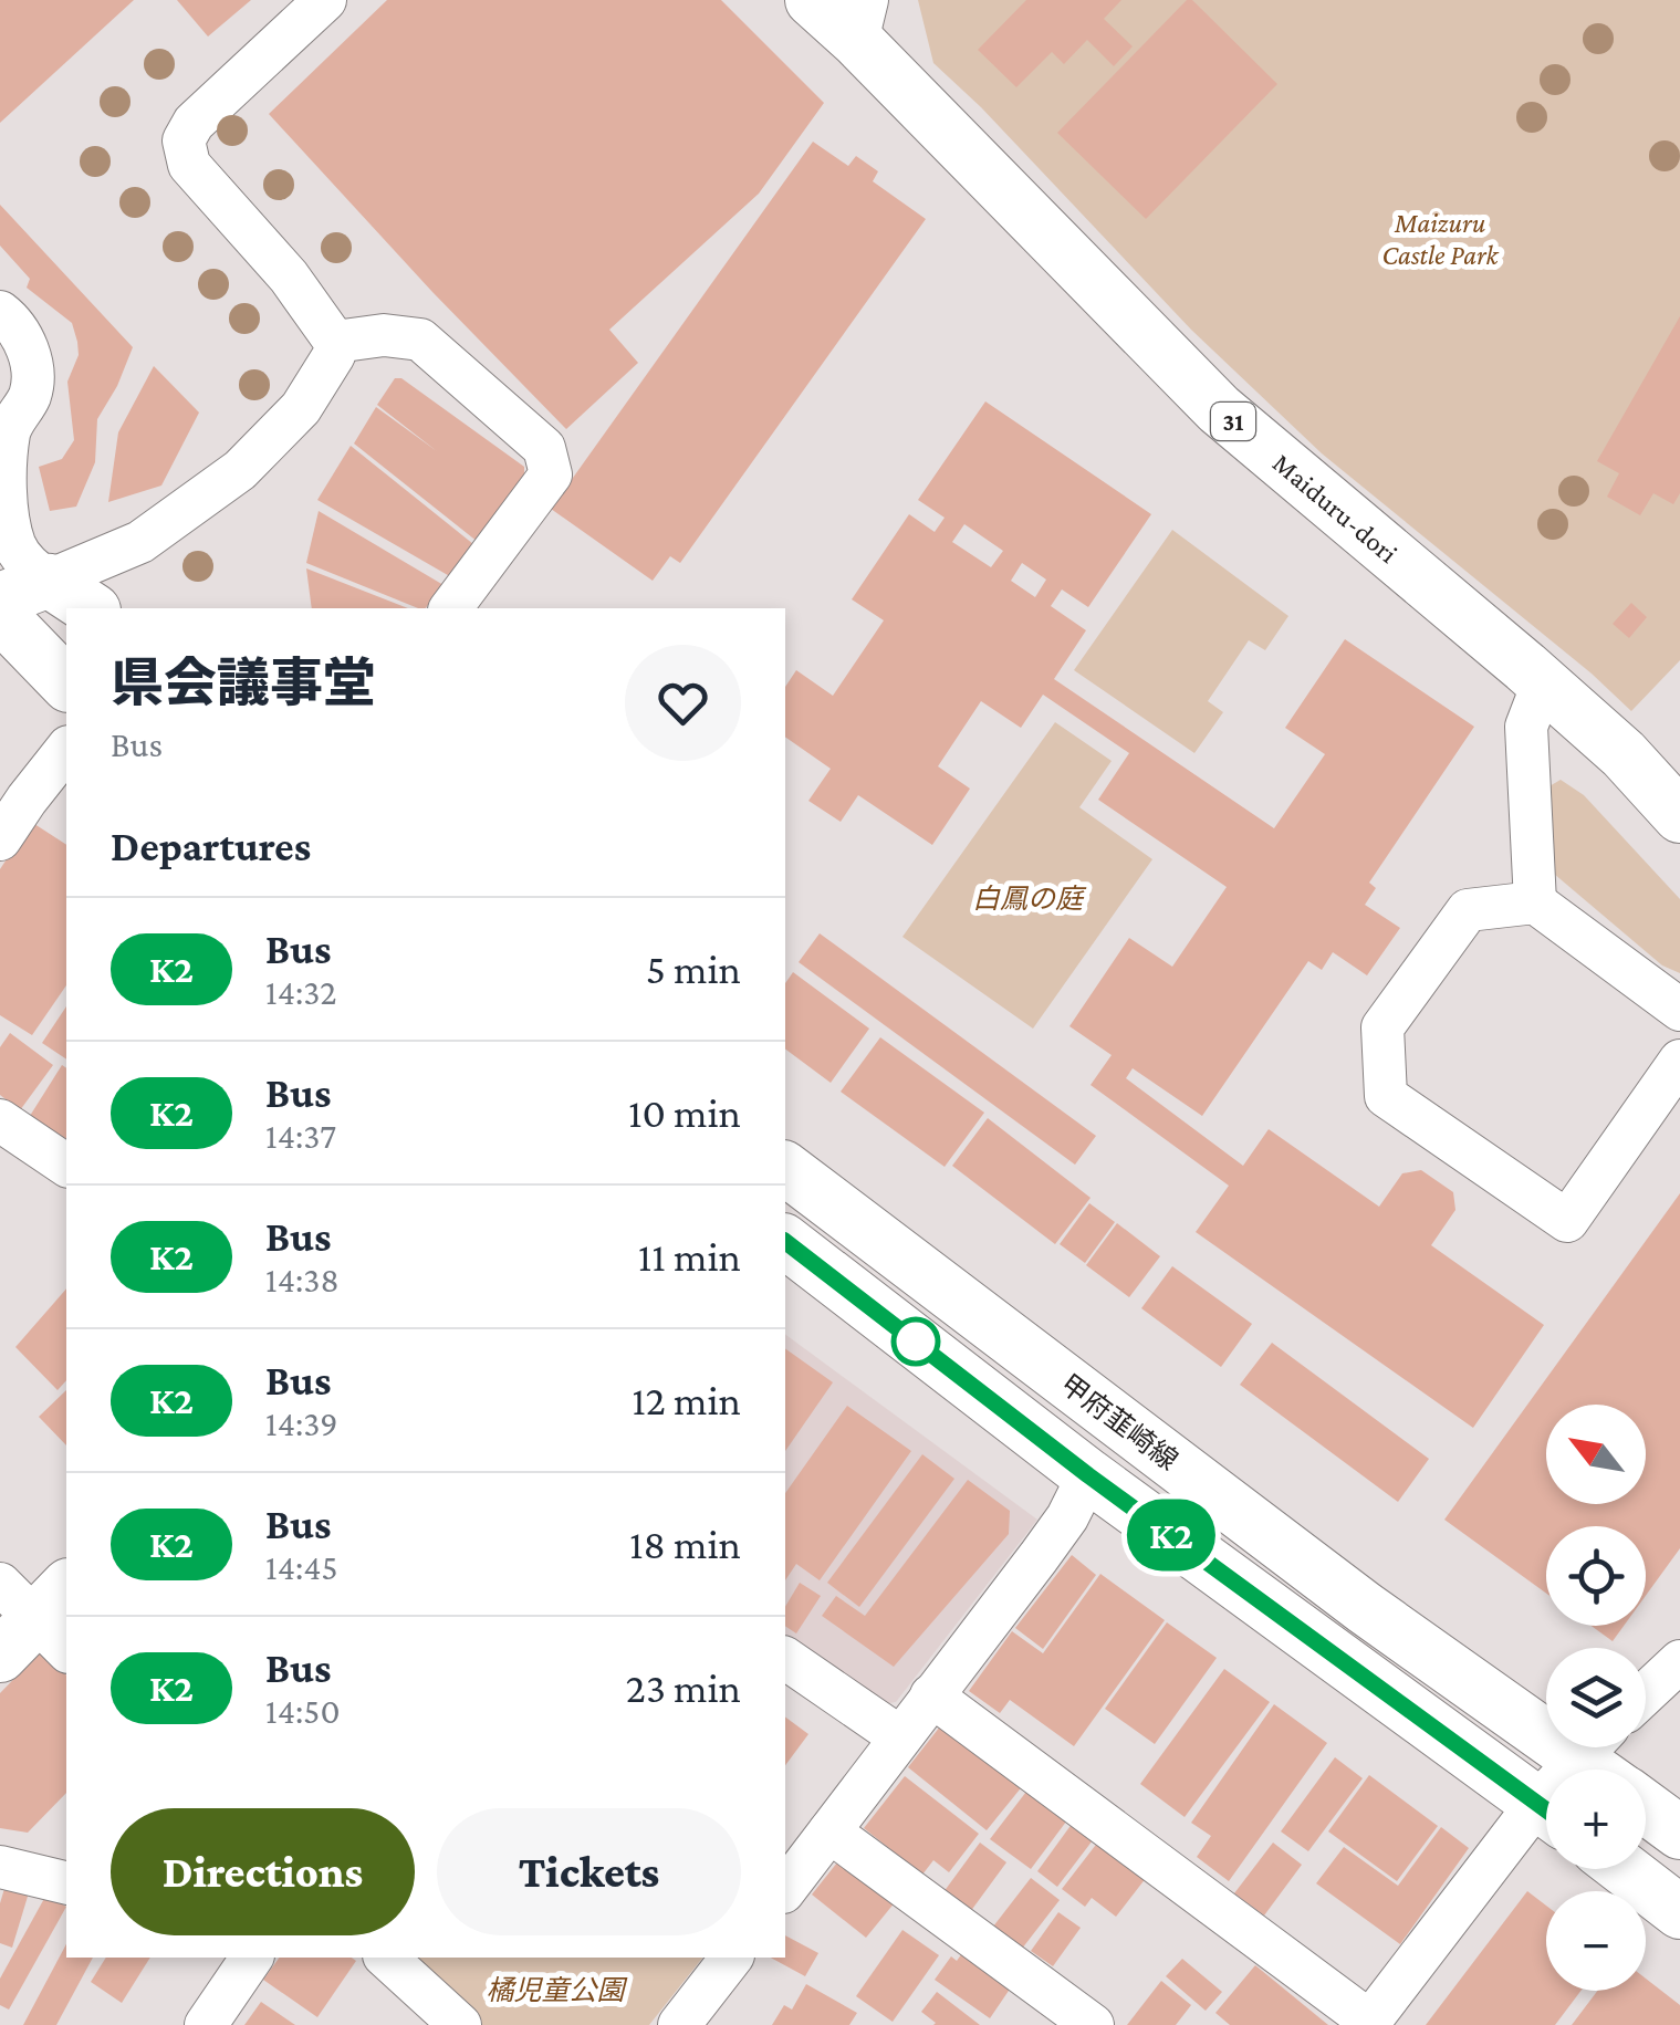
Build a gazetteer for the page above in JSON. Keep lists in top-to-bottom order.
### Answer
{
  "streets": {
    "main road": ["31", "Maiduru-dori", "甲府韮崎線"]
  },
  "parks": ["Maizuru Castle Park", "白鳳の庭", "橘児童公園"],
  "lines": ["bus line K2"],
  "north": "top left",
  "page": {
    "on_map": "K2",
    "heading": [
      ["県会議事堂", "Bus"],
      "Departures"
    ],
    "list": [
      {
        "mark": "K2",
        "name": "Bus",
        "note": "14:32",
        "value": "5 min"
      },
      {
        "mark": "K2",
        "name": "Bus",
        "note": "14:37",
        "value": "10 min"
      },
      {
        "mark": "K2",
        "name": "Bus",
        "note": "14:38",
        "value": "11 min"
      },
      {
        "mark": "K2",
        "name": "Bus",
        "note": "14:39",
        "value": "12 min"
      },
      {
        "mark": "K2",
        "name": "Bus",
        "note": "14:45",
        "value": "18 min"
      },
      {
        "mark": "K2",
        "name": "Bus",
        "note": "14:50",
        "value": "23 min"
      }
    ],
    "map_buttons": ["+", "−"],
    "buttons": ["Directions", "Tickets"]
  }
}
